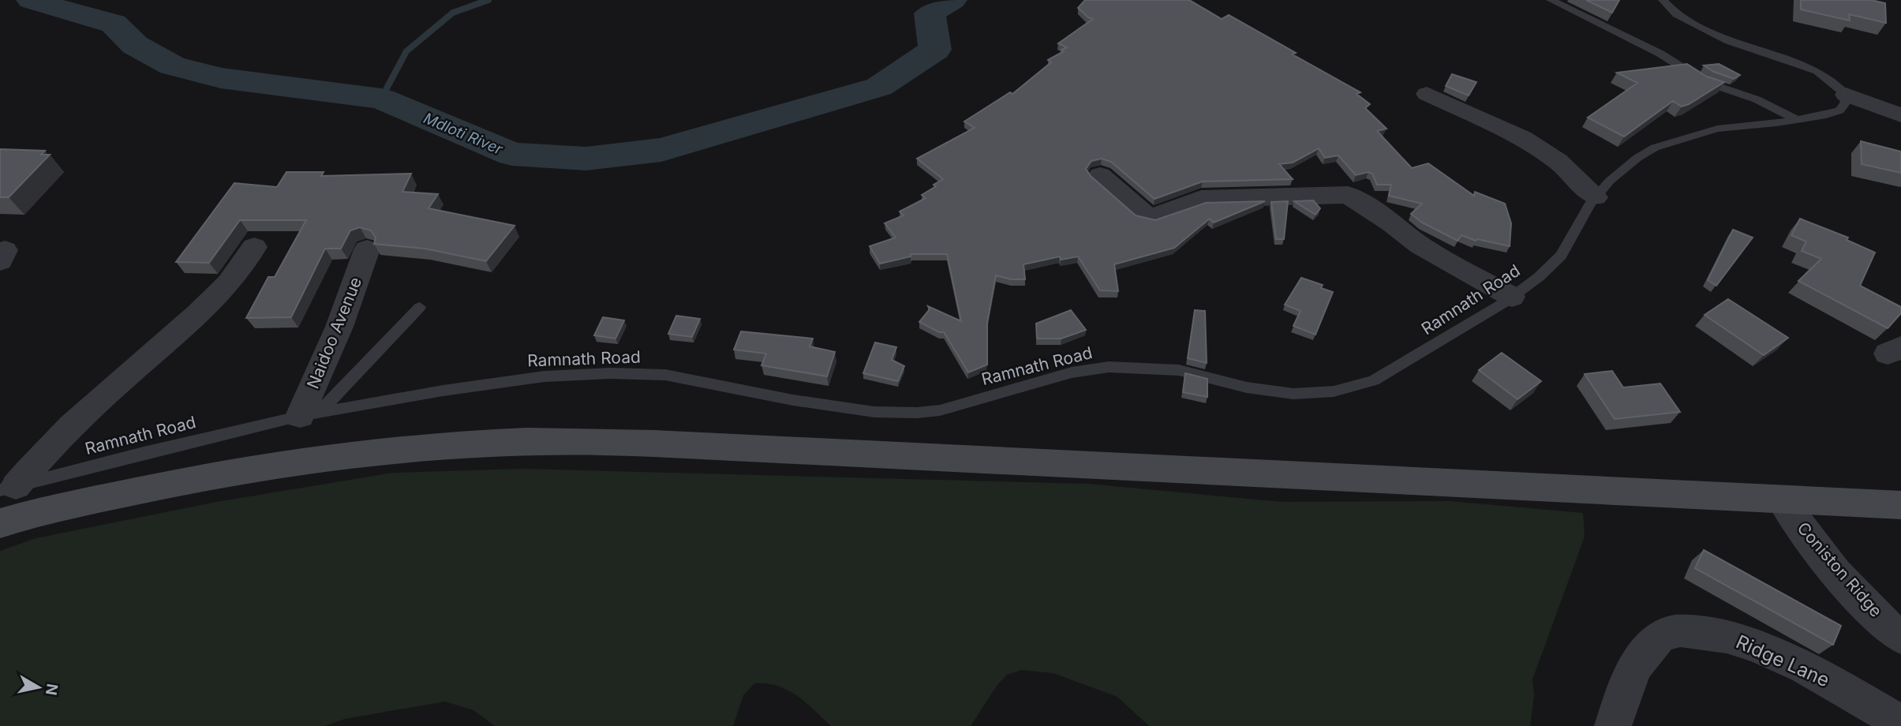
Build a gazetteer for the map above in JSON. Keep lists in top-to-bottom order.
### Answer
{
  "streets": {
    "street": ["Naidoo Avenue", "Coniston Ridge", "Ridge Lane"],
    "lane": ["Ramnath Road"]
  },
  "crossings": [
    ["Ramnath Road", "Naidoo Avenue"]
  ],
  "water": ["Mdloti River"],
  "north": "right"
}
